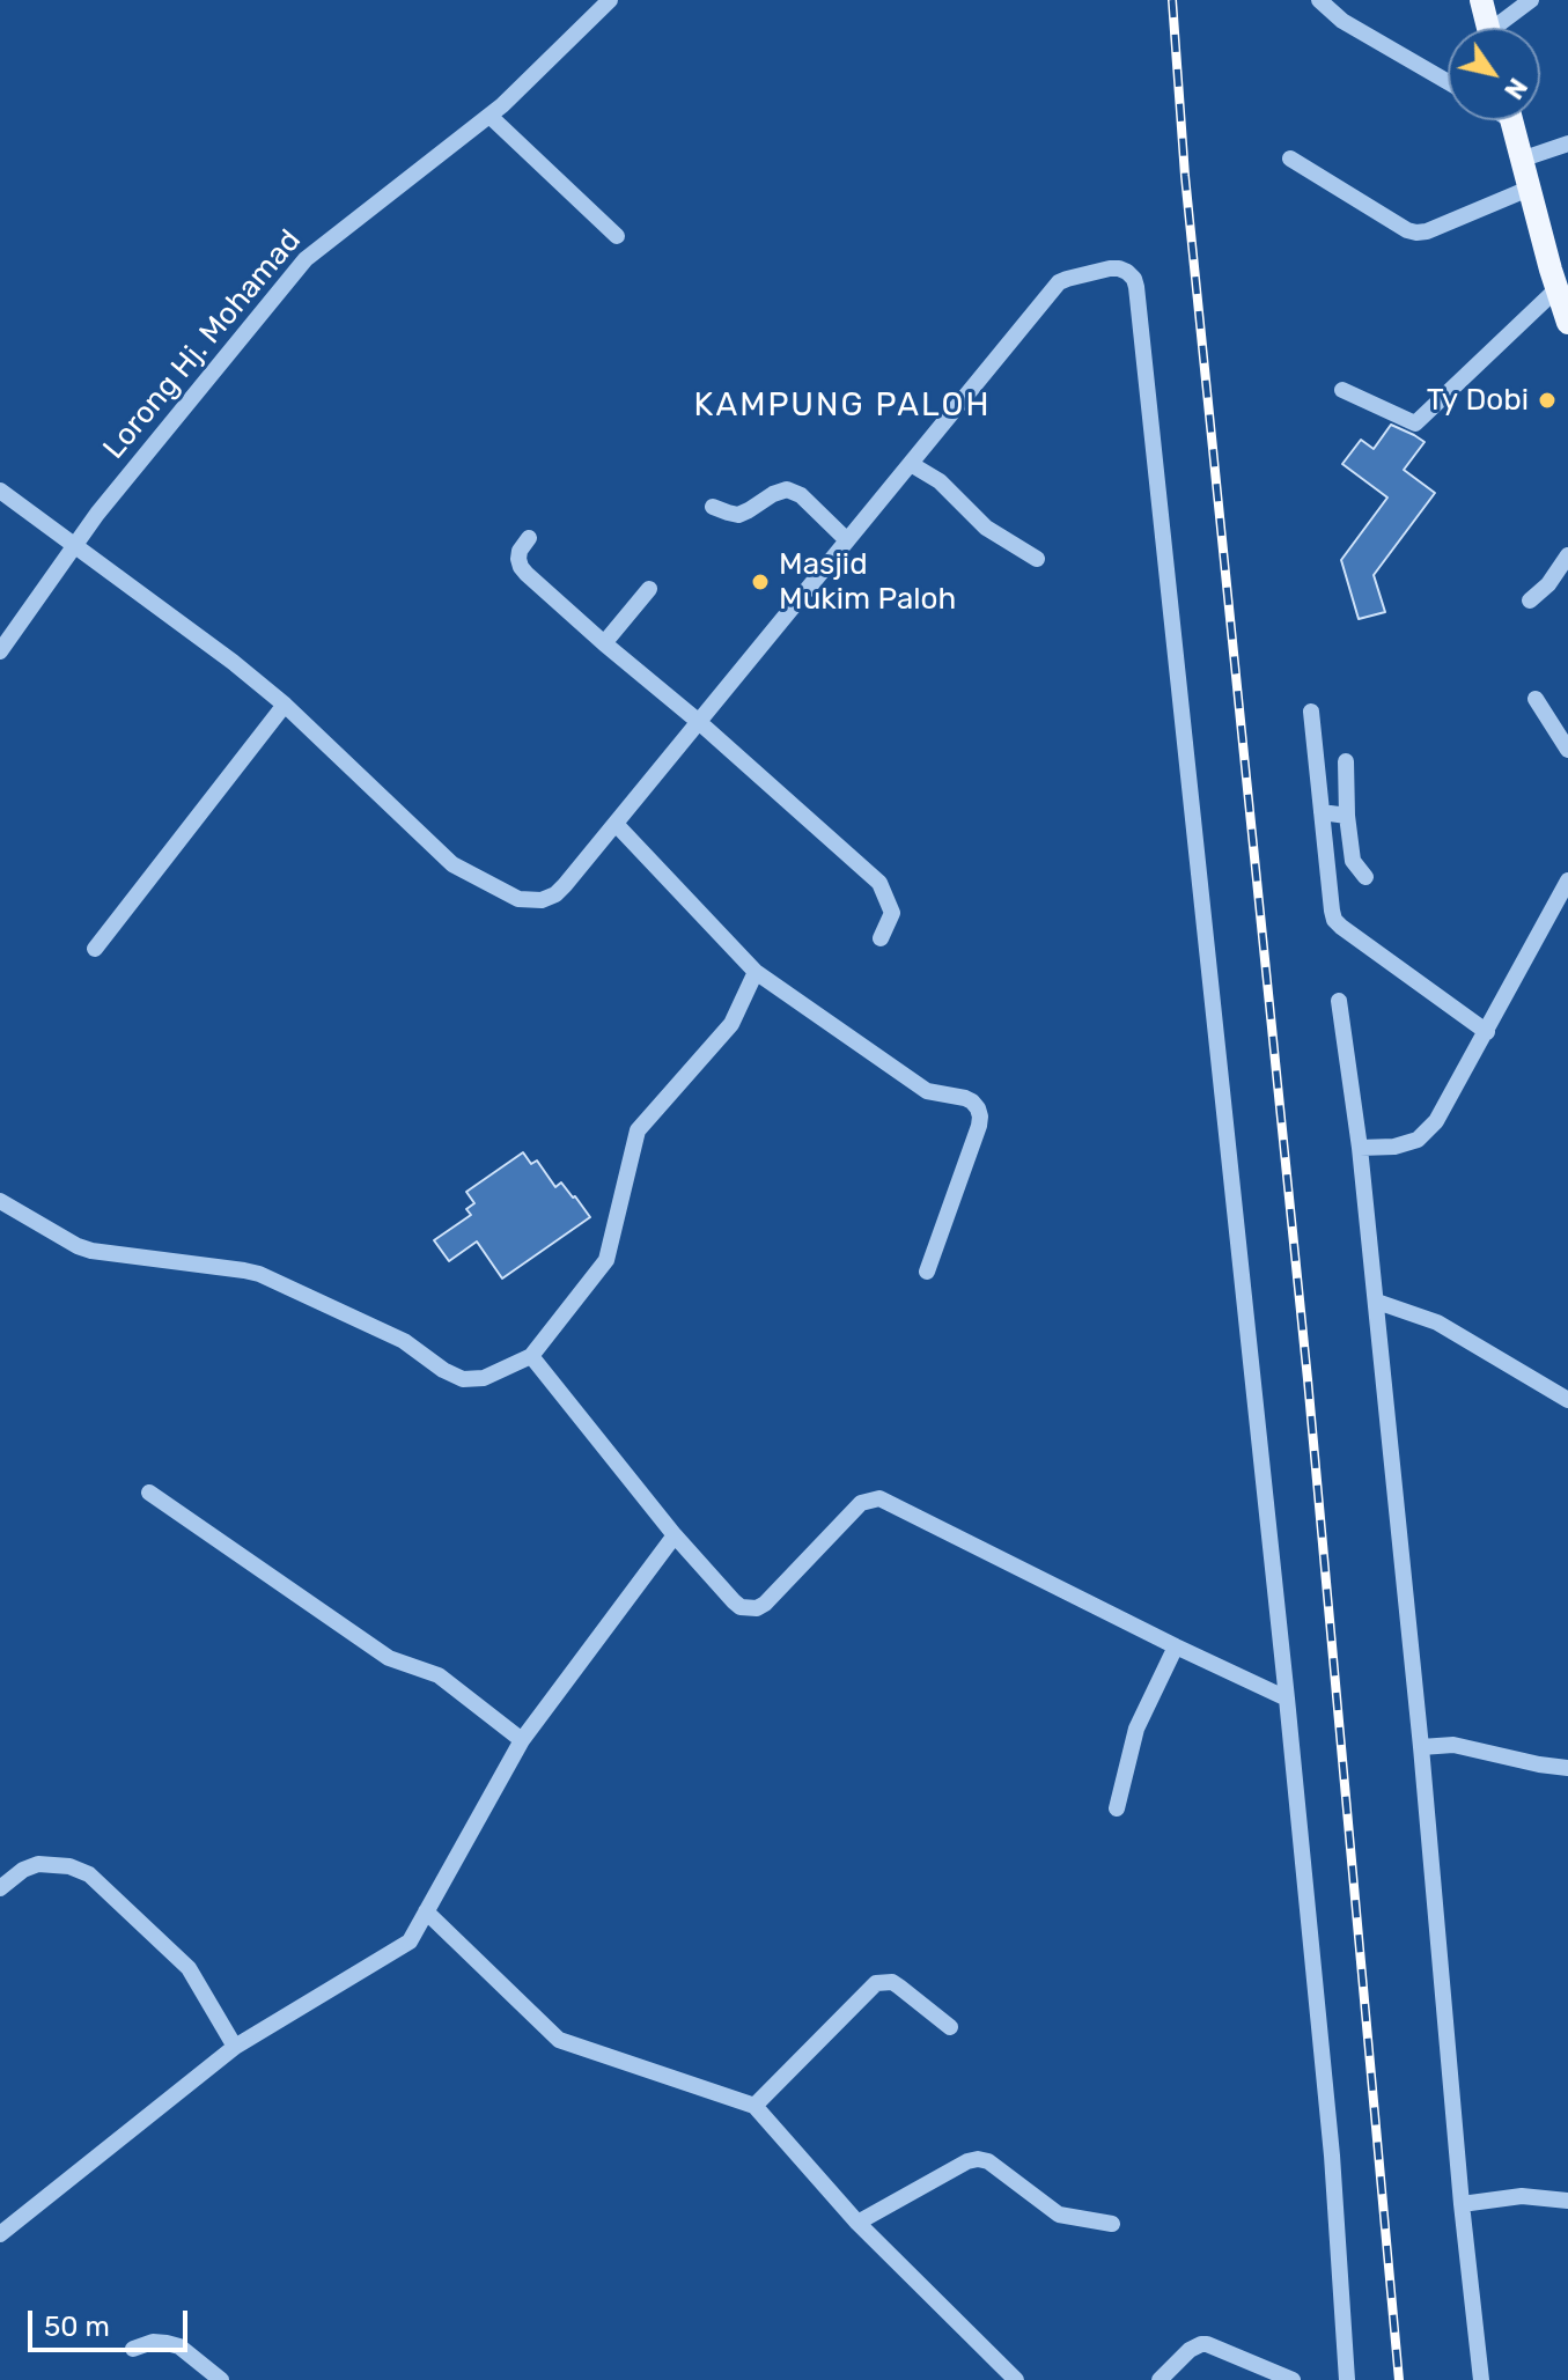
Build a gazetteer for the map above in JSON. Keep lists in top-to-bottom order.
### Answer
{
  "streets": {
    "street": ["Lorong Hj. Mohamad"]
  },
  "districts": ["KAMPUNG PALOH"],
  "places": ["Ty Dobi", "Masjid Mukim Paloh"],
  "scale_bar": "50 m",
  "north": "bottom right"
}
